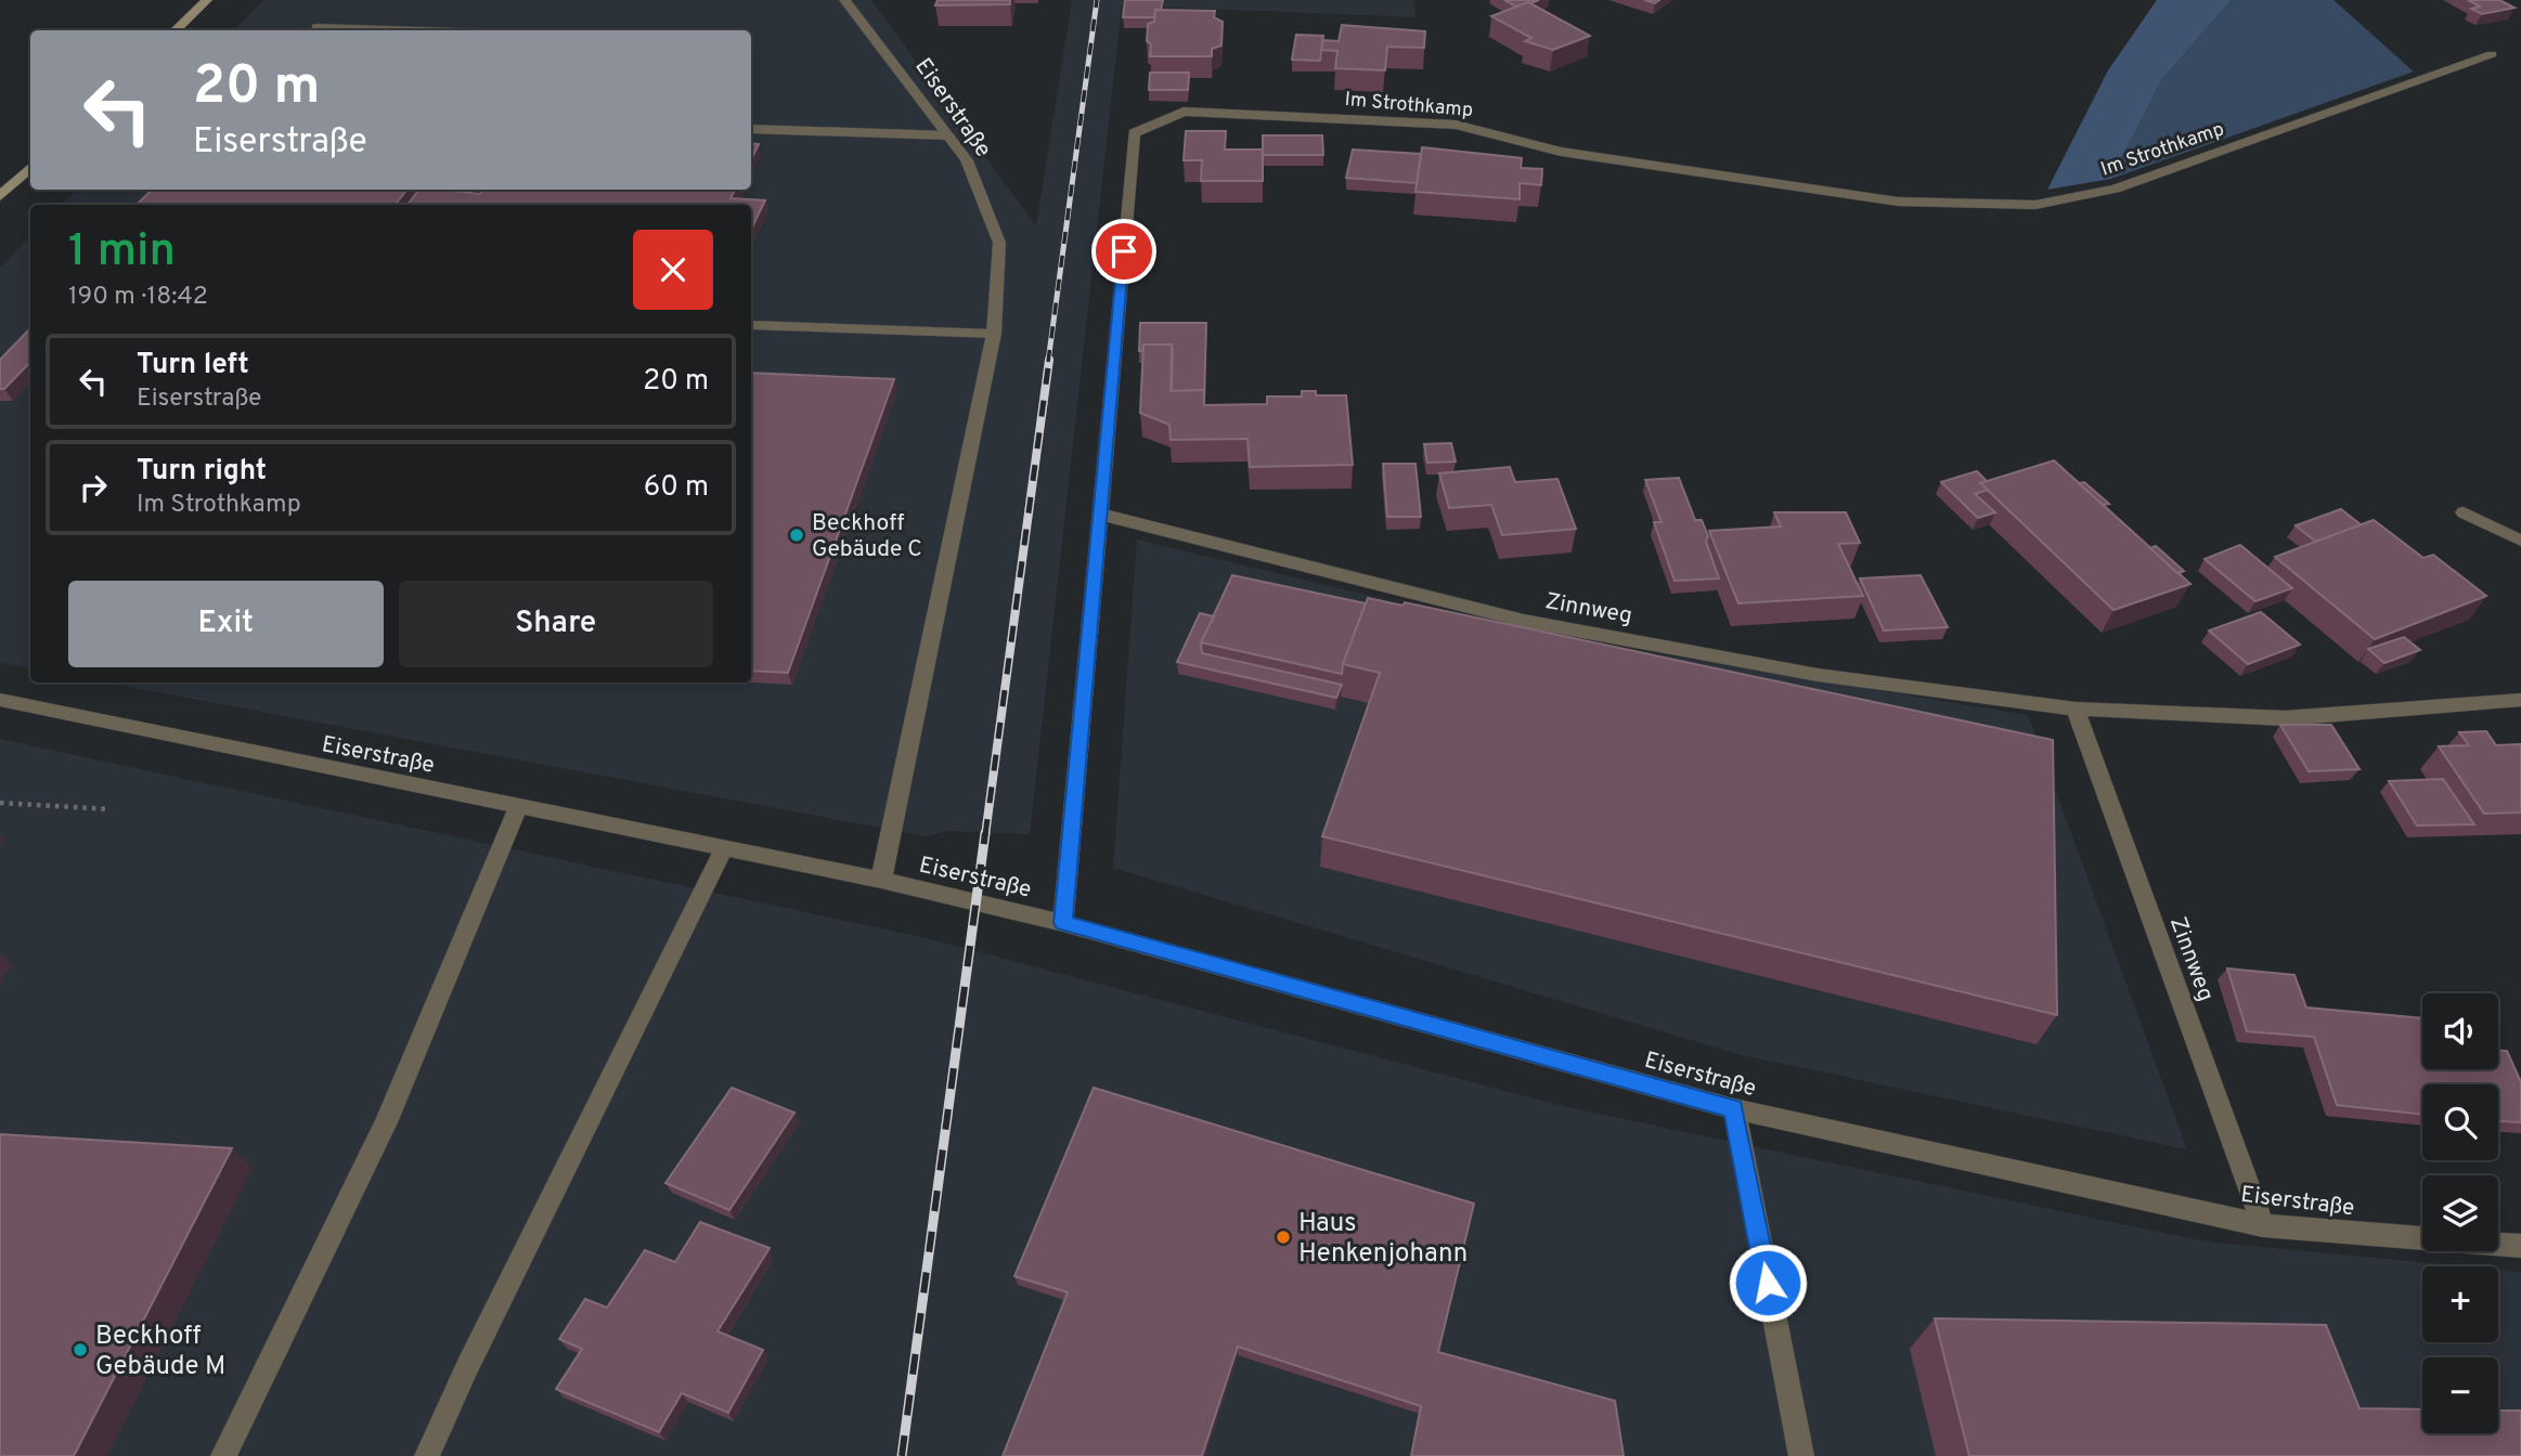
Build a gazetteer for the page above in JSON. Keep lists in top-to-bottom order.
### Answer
{
  "streets": {
    "street": ["Im Strothkamp", "Eiserstraße", "Zinnweg"]
  },
  "crossings": [
    ["Im Strothkamp", "Eiserstraße"],
    ["Im Strothkamp", "Zinnweg"],
    ["Eiserstraße", "Zinnweg"]
  ],
  "places": ["Beckhoff Gebäude C", "Haus Henkenjohann", "Beckhoff Gebäude M"],
  "page": {
    "turn": ["20 m", "Eiserstraße"],
    "heading": ["1 min", "190 m · 18:42"],
    "list": [
      {
        "name": "Turn left",
        "note": "Eiserstraße",
        "value": "20 m"
      },
      {
        "name": "Turn right",
        "note": "Im Strothkamp",
        "value": "60 m"
      }
    ],
    "buttons": ["Exit", "Share"],
    "map_buttons": ["+", "−"]
  }
}
